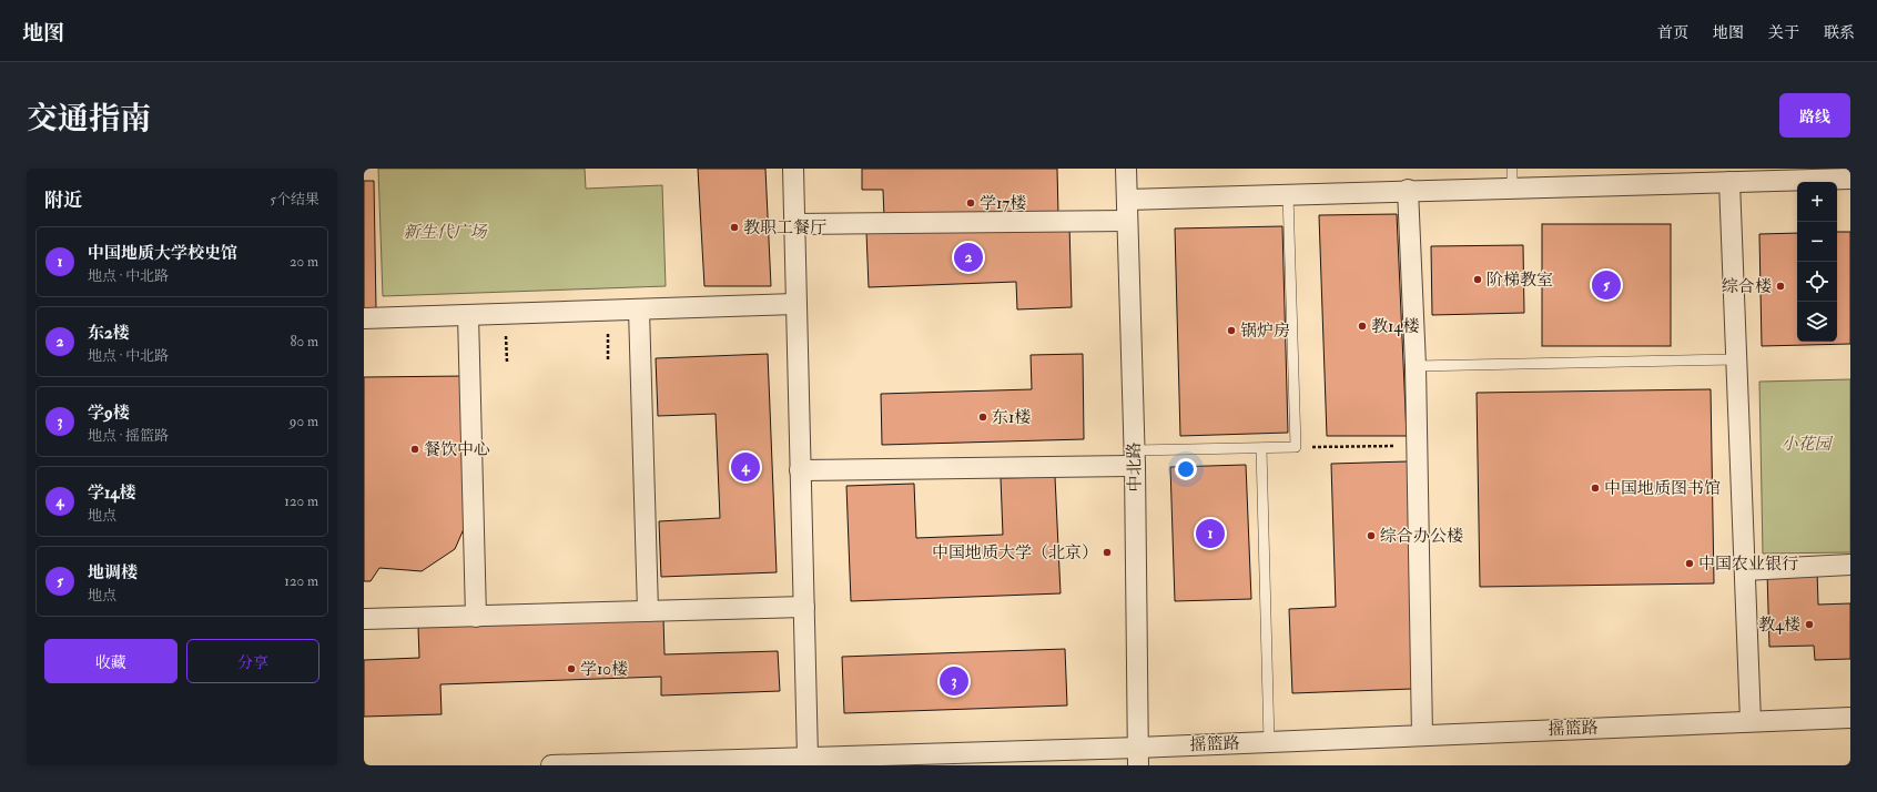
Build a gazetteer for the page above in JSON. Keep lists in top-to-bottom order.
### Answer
{
  "streets": {
    "street": ["中北路", "摇篮路"]
  },
  "crossings": [
    ["中北路", "摇篮路"]
  ],
  "parks": ["新生代广场", "小花园"],
  "places": [
    "学17楼",
    "教职工餐厅",
    "阶梯教室",
    "综合楼",
    "教14楼",
    "锅炉房",
    "东1楼",
    "餐饮中心",
    "中国地质图书馆",
    "综合办公楼",
    "中国地质大学（北京）",
    "中国农业银行",
    "教4楼",
    "学10楼"
  ],
  "page": {
    "header": "地图",
    "nav": [
      "首页",
      "地图",
      "关于",
      "联系"
    ],
    "title": "交通指南",
    "buttons": [
      "路线",
      ["收藏", "分享"]
    ],
    "heading": ["附近", "5个结果"],
    "map_buttons": ["+", "−"],
    "list": [
      {
        "mark": "1",
        "name": "中国地质大学校史馆",
        "note": "地点 · 中北路",
        "value": "20 m"
      },
      {
        "mark": "2",
        "name": "东2楼",
        "note": "地点 · 中北路",
        "value": "80 m"
      },
      {
        "mark": "3",
        "name": "学9楼",
        "note": "地点 · 摇篮路",
        "value": "90 m"
      },
      {
        "mark": "4",
        "name": "学14楼",
        "note": "地点",
        "value": "120 m"
      },
      {
        "mark": "5",
        "name": "地调楼",
        "note": "地点",
        "value": "120 m"
      }
    ],
    "pins": [
      "2",
      "5",
      "4",
      "1",
      "3"
    ]
  }
}
